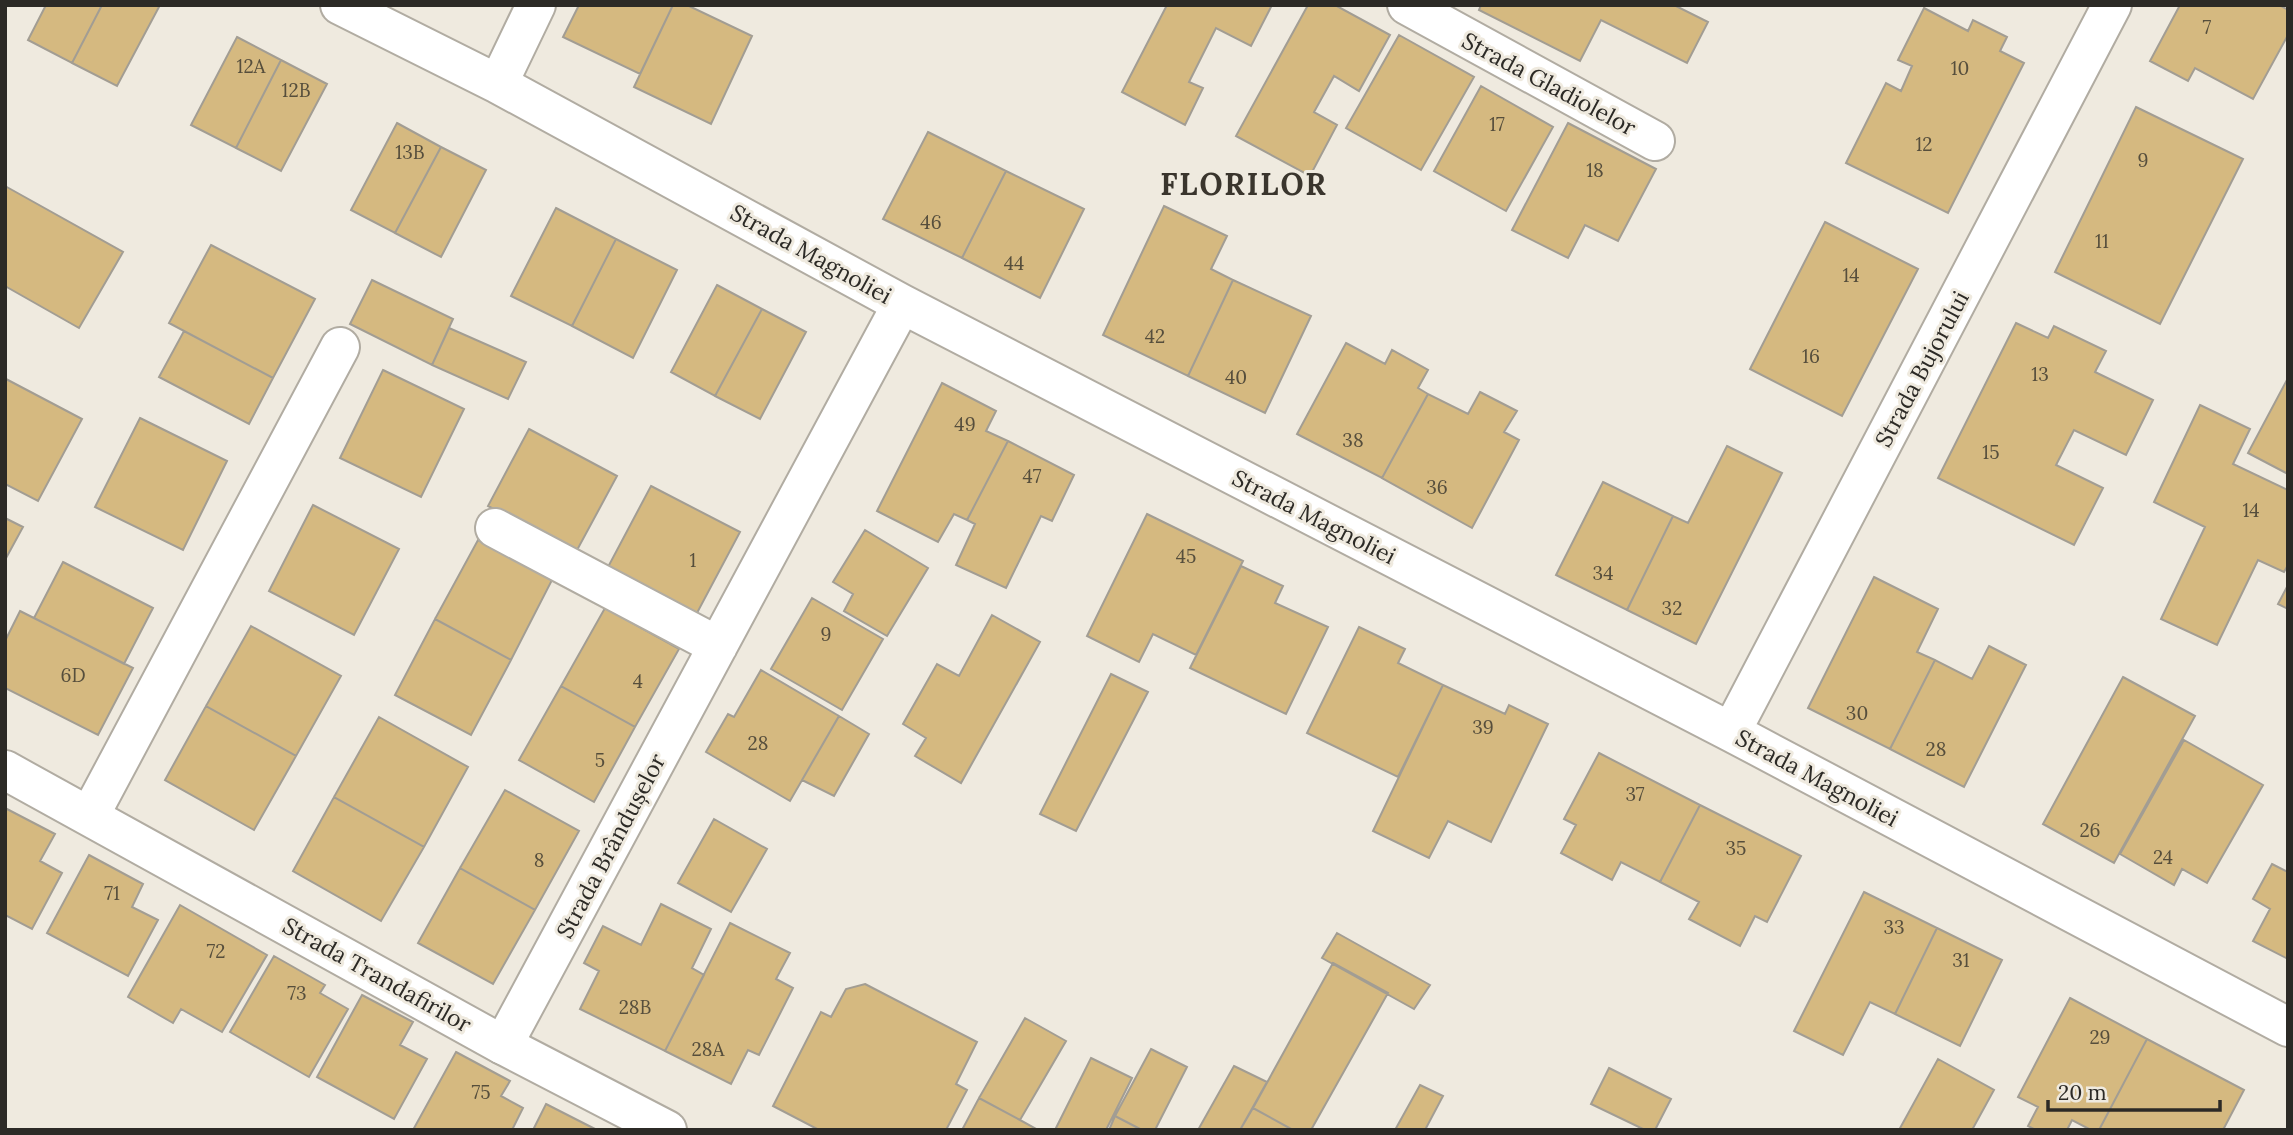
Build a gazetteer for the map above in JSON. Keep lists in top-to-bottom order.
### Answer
{
  "streets": {
    "street": [
      "Strada Gladiolelor",
      "Strada Magnoliei",
      "Strada Bujorului",
      "Strada Brândușelor",
      "Strada Trandafirilor"
    ]
  },
  "crossings": [
    ["Strada Magnoliei", "Strada Bujorului"],
    ["Strada Magnoliei", "Strada Brândușelor"],
    ["Strada Brândușelor", "Strada Trandafirilor"]
  ],
  "districts": ["FLORILOR"],
  "house_numbers": [
    "7",
    "12A",
    "10",
    "12B",
    "17",
    "12",
    "13B",
    "9",
    "18",
    "46",
    "11",
    "44",
    "14",
    "42",
    "16",
    "13",
    "40",
    "49",
    "38",
    "15",
    "47",
    "36",
    "14",
    "45",
    "1",
    "34",
    "32",
    "9",
    "6D",
    "4",
    "30",
    "39",
    "28",
    "28",
    "5",
    "37",
    "26",
    "35",
    "24",
    "8",
    "71",
    "33",
    "72",
    "31",
    "73",
    "28B",
    "29",
    "28A",
    "75"
  ],
  "scale_bar": "20 m"
}
